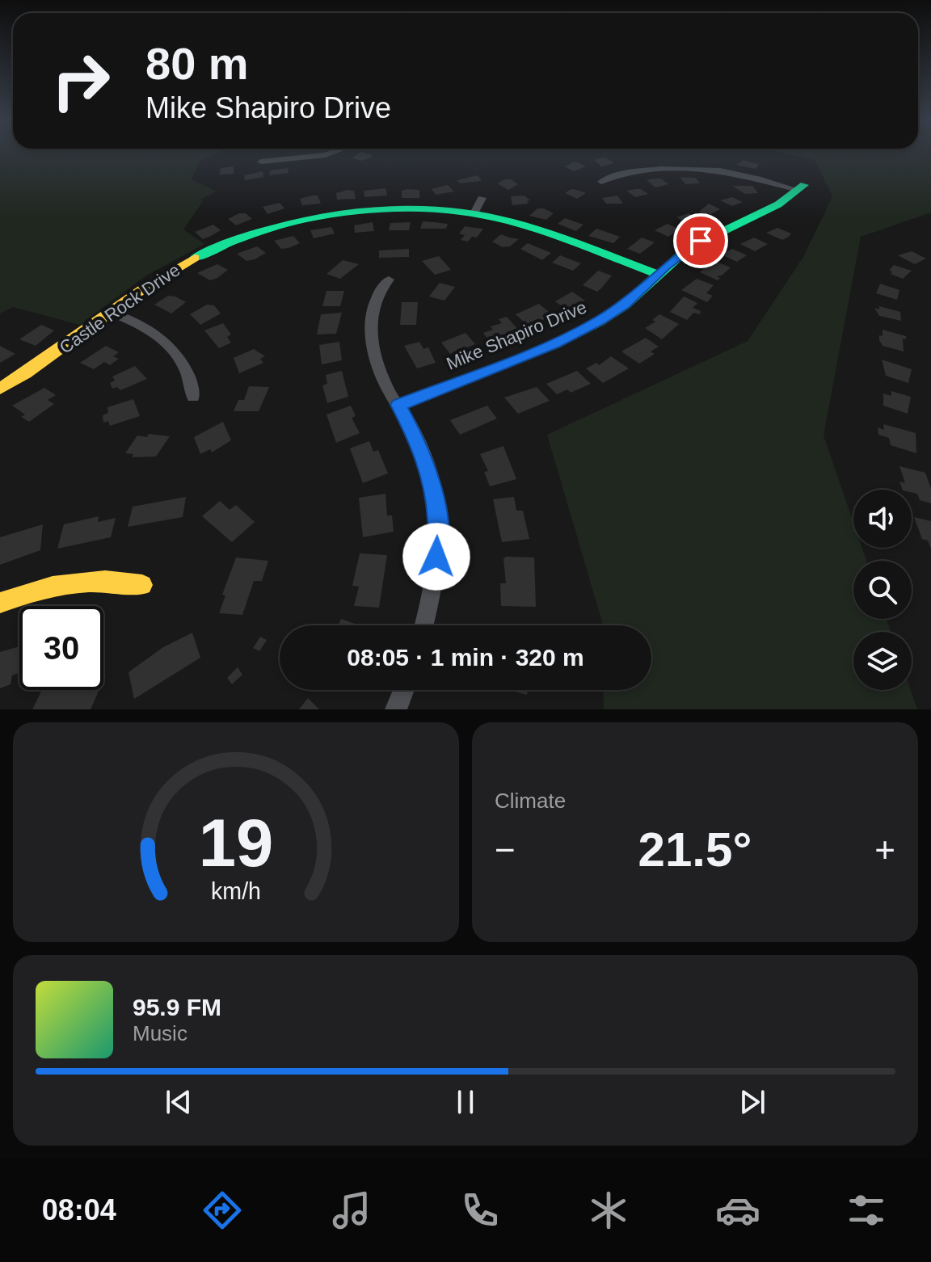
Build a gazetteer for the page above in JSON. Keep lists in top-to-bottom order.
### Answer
{
  "streets": {
    "street": ["Castle Rock Drive", "Mike Shapiro Drive"]
  },
  "crossings": [
    ["Castle Rock Drive", "Mike Shapiro Drive"]
  ],
  "page": {
    "turn": ["80 m", "Mike Shapiro Drive"],
    "limit": "30",
    "trip": "08:05 · 1 min · 320 m",
    "tile": "Climate",
    "heat": ["−", "21.5°", "+"],
    "song": ["95.9 FM", "Music"],
    "tabs": "08:04",
    "gauge": ["19", "km/h"]
  }
}
